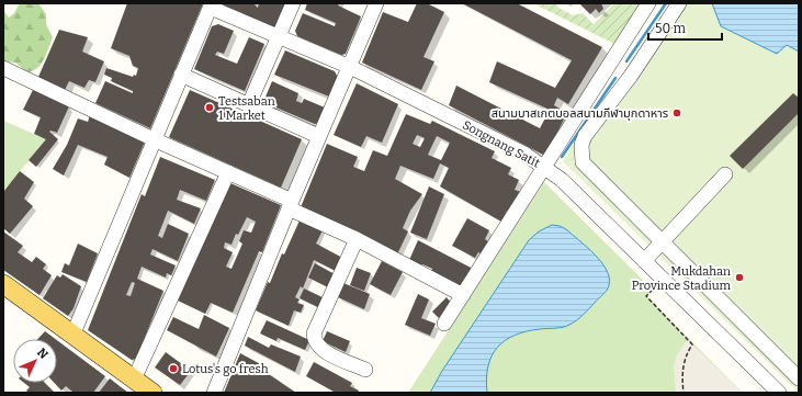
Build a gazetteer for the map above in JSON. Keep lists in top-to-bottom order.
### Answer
{
  "streets": {
    "street": ["Songnang Satit"]
  },
  "places": [
    "Testsaban 1 Market",
    "สนามบาสเกตบอลสนามกีฬามุกดาหาร",
    "Mukdahan Province Stadium",
    "Lotus's go fresh"
  ],
  "scale_bar": "50 m",
  "north": "top right"
}
